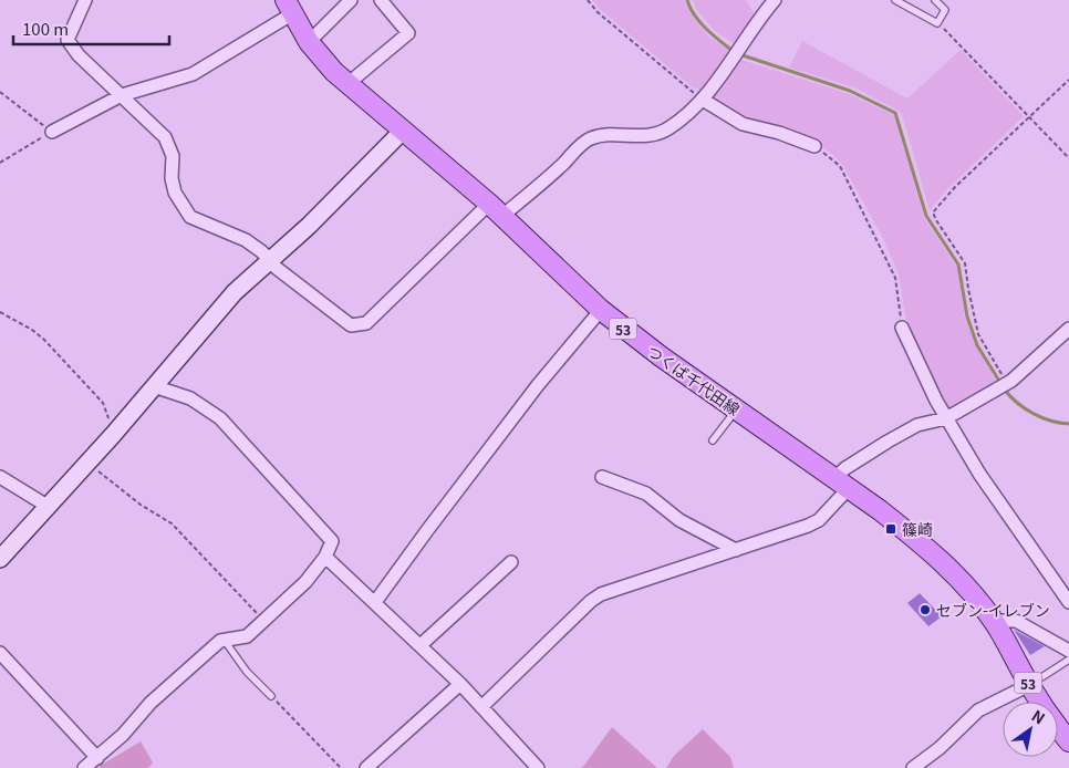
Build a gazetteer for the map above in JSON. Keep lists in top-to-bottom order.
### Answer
{
  "streets": {
    "main road": ["53", "つくば千代田線"]
  },
  "places": {
    "transit": ["篠崎"],
    "other": ["セブン-イレブン"]
  },
  "scale_bar": "100 m",
  "north": "top right"
}
